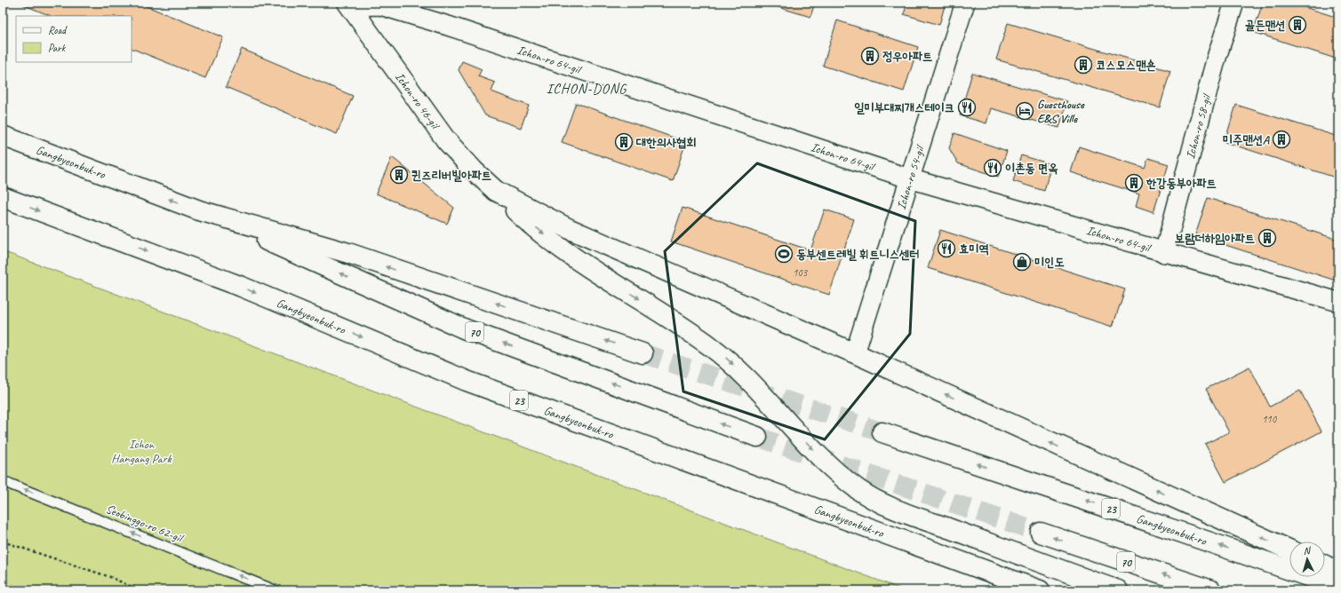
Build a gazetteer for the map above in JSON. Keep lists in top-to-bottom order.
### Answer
{
  "streets": {
    "main road": [
      "Ichon-ro 46-gil",
      "Gangbyeonbuk-ro",
      "70",
      "23"
    ],
    "street": ["Ichon-ro 64-gil", "Ichon-ro 58-gil", "Ichon-ro 54-gil"],
    "lane": ["Seobinggo-ro 62-gil"]
  },
  "crossings": [
    ["Ichon-ro 64-gil", "Ichon-ro 46-gil"],
    ["Ichon-ro 64-gil", "Ichon-ro 58-gil"],
    ["Ichon-ro 64-gil", "Ichon-ro 54-gil"]
  ],
  "one_way": ["Seobinggo-ro 62-gil"],
  "districts": ["ICHON-DONG"],
  "parks": ["Ichon Hangang Park"],
  "places": {
    "building": [
      "골든맨션",
      "정우아파트",
      "코스모스맨숀",
      "미주맨션A",
      "대한의사협회",
      "퀸즈리버빌아파트",
      "한강동부아파트",
      "보람더하임아파트"
    ],
    "restaurant": ["일미부대찌개스테이크", "이촌동 면옥", "효미역"],
    "hotel": ["Guesthouse E&S Ville"],
    "sports": ["동부센트레빌 휘트니스센터"],
    "shop": ["미인도"]
  },
  "house_numbers": ["103", "110"],
  "legend": ["Road", "Park"],
  "north": "top"
}
